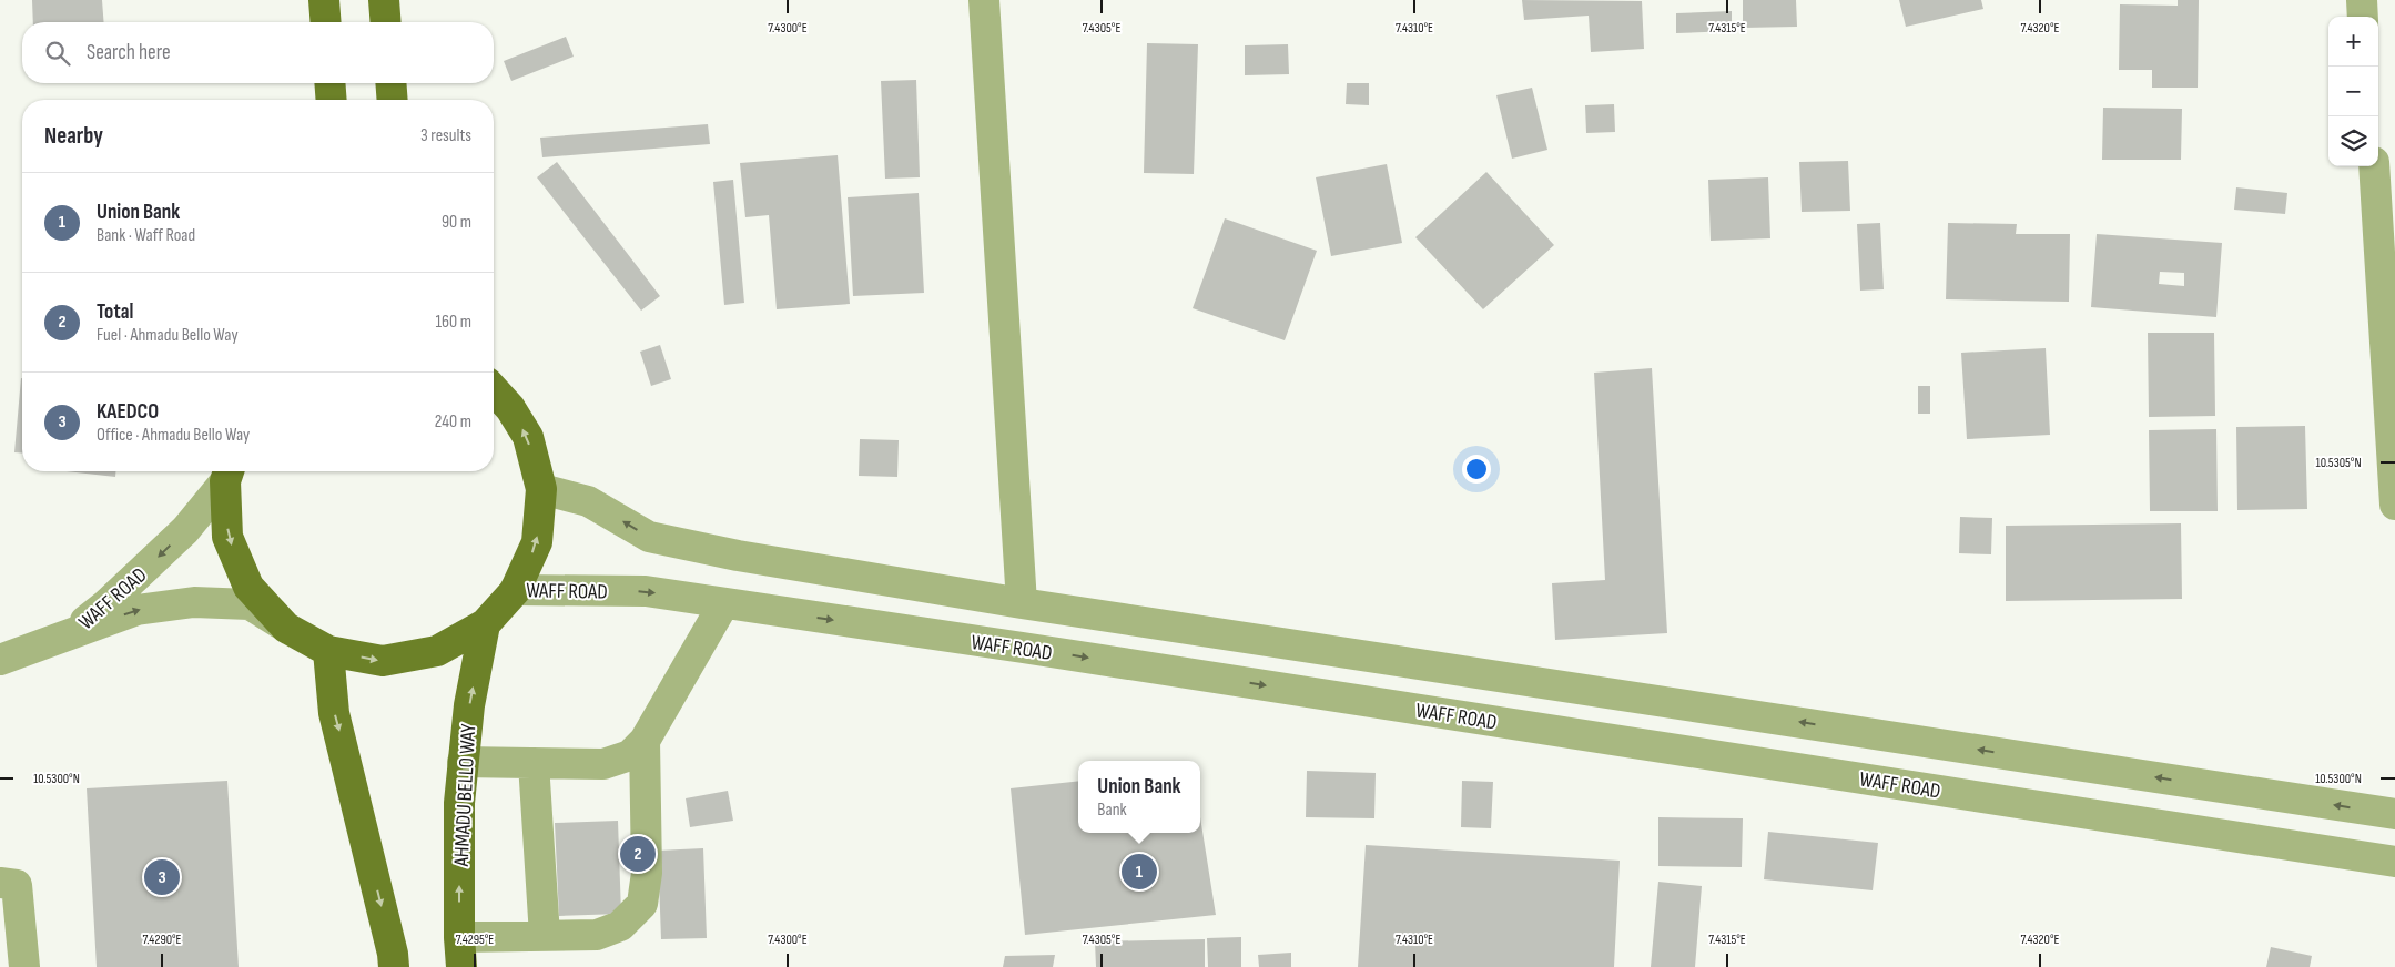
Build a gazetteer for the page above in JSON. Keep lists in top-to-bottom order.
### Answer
{
  "streets": {
    "main road": ["AHMADU BELLO WAY"],
    "street": ["WAFF ROAD"]
  },
  "page": {
    "map_buttons": ["+", "−"],
    "search": "Search here",
    "heading": ["Nearby", "3 results"],
    "list": [
      {
        "mark": "1",
        "name": "Union Bank",
        "note": "Bank · Waff Road",
        "value": "90 m"
      },
      {
        "mark": "2",
        "name": "Total",
        "note": "Fuel · Ahmadu Bello Way",
        "value": "160 m"
      },
      {
        "mark": "3",
        "name": "KAEDCO",
        "note": "Office · Ahmadu Bello Way",
        "value": "240 m"
      }
    ],
    "popup": ["Union Bank", "Bank"],
    "pins": ["2", "1", "3"]
  },
  "coordinates": [
    "7.4300°E",
    "7.4305°E",
    "7.4310°E",
    "7.4315°E",
    "7.4320°E",
    "10.5305°N",
    "10.5300°N",
    "7.4290°E",
    "7.4295°E"
  ]
}
